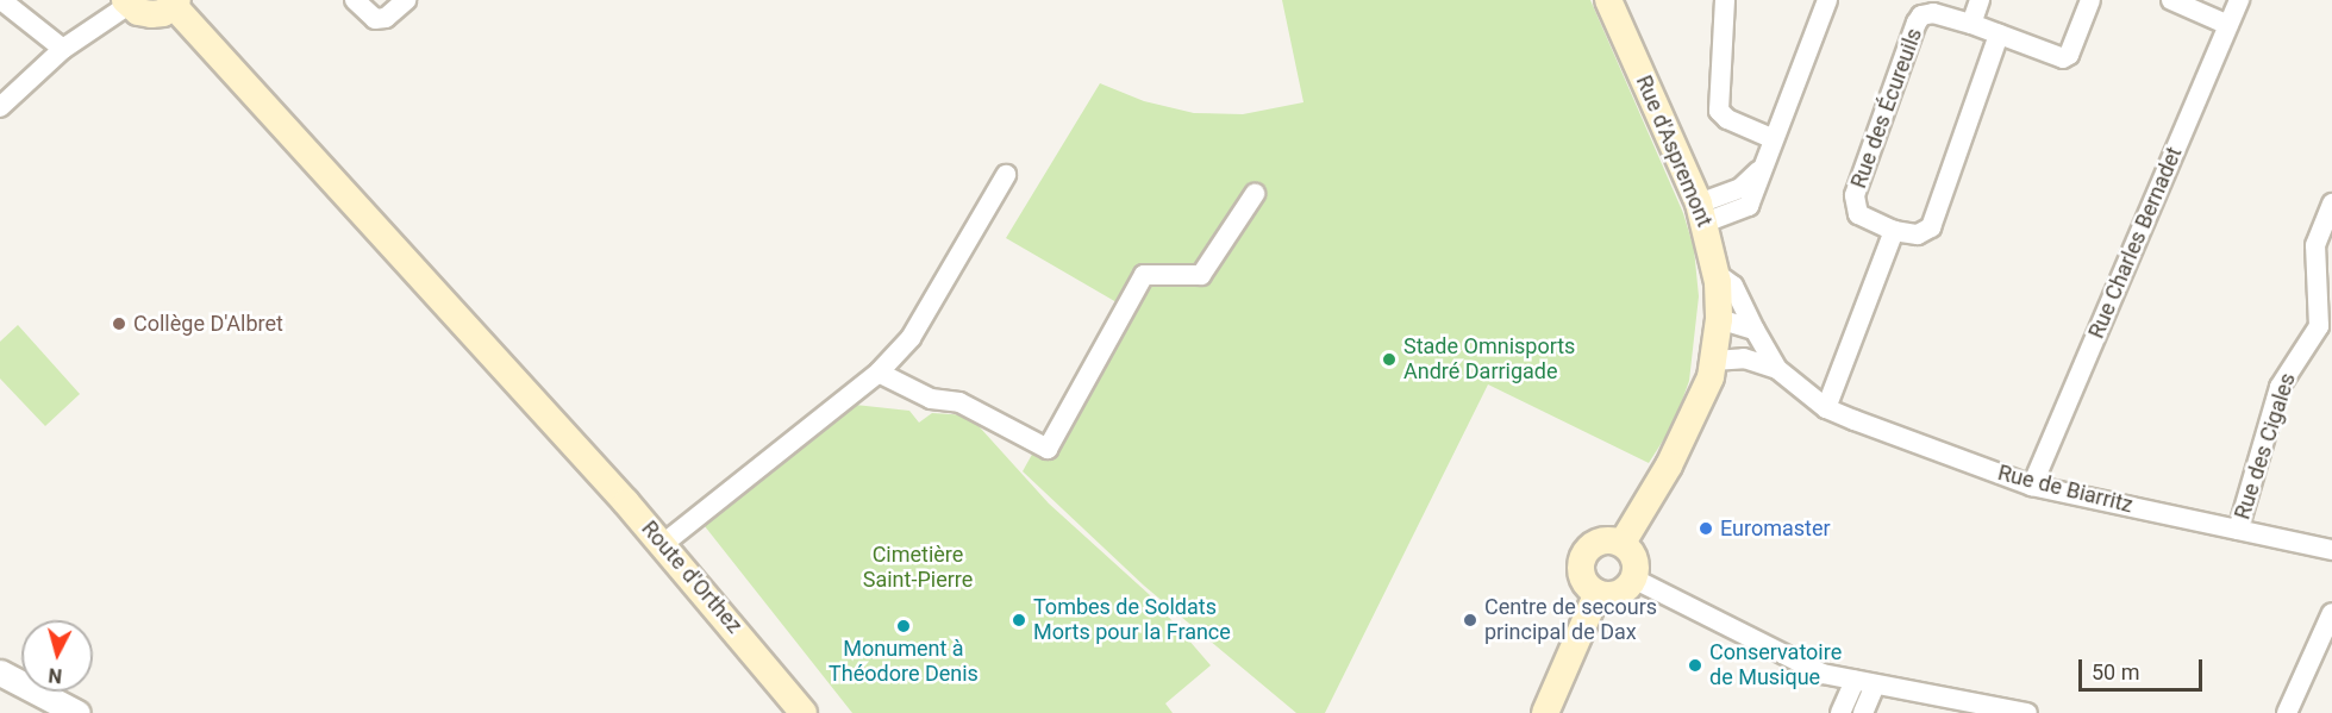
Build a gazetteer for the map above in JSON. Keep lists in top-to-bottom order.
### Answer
{
  "streets": {
    "main road": ["Rue d'Aspremont", "Route d'Orthez"],
    "street": [
      "Rue des Écureuils",
      "Rue Charles Bernadet",
      "Rue des Cigales",
      "Rue de Biarritz"
    ]
  },
  "crossings": [
    ["Rue d'Aspremont", "Rue de Biarritz"],
    ["Rue Charles Bernadet", "Rue de Biarritz"],
    ["Rue des Cigales", "Rue de Biarritz"]
  ],
  "parks": ["Cimetière Saint-Pierre"],
  "places": [
    "Collège D'Albret",
    "Stade Omnisports André Darrigade",
    "Euromaster",
    "Tombes de Soldats Morts pour la France",
    "Centre de secours principal de Dax",
    "Monument à Théodore Denis",
    "Conservatoire de Musique"
  ],
  "scale_bar": "50 m",
  "north": "bottom"
}
